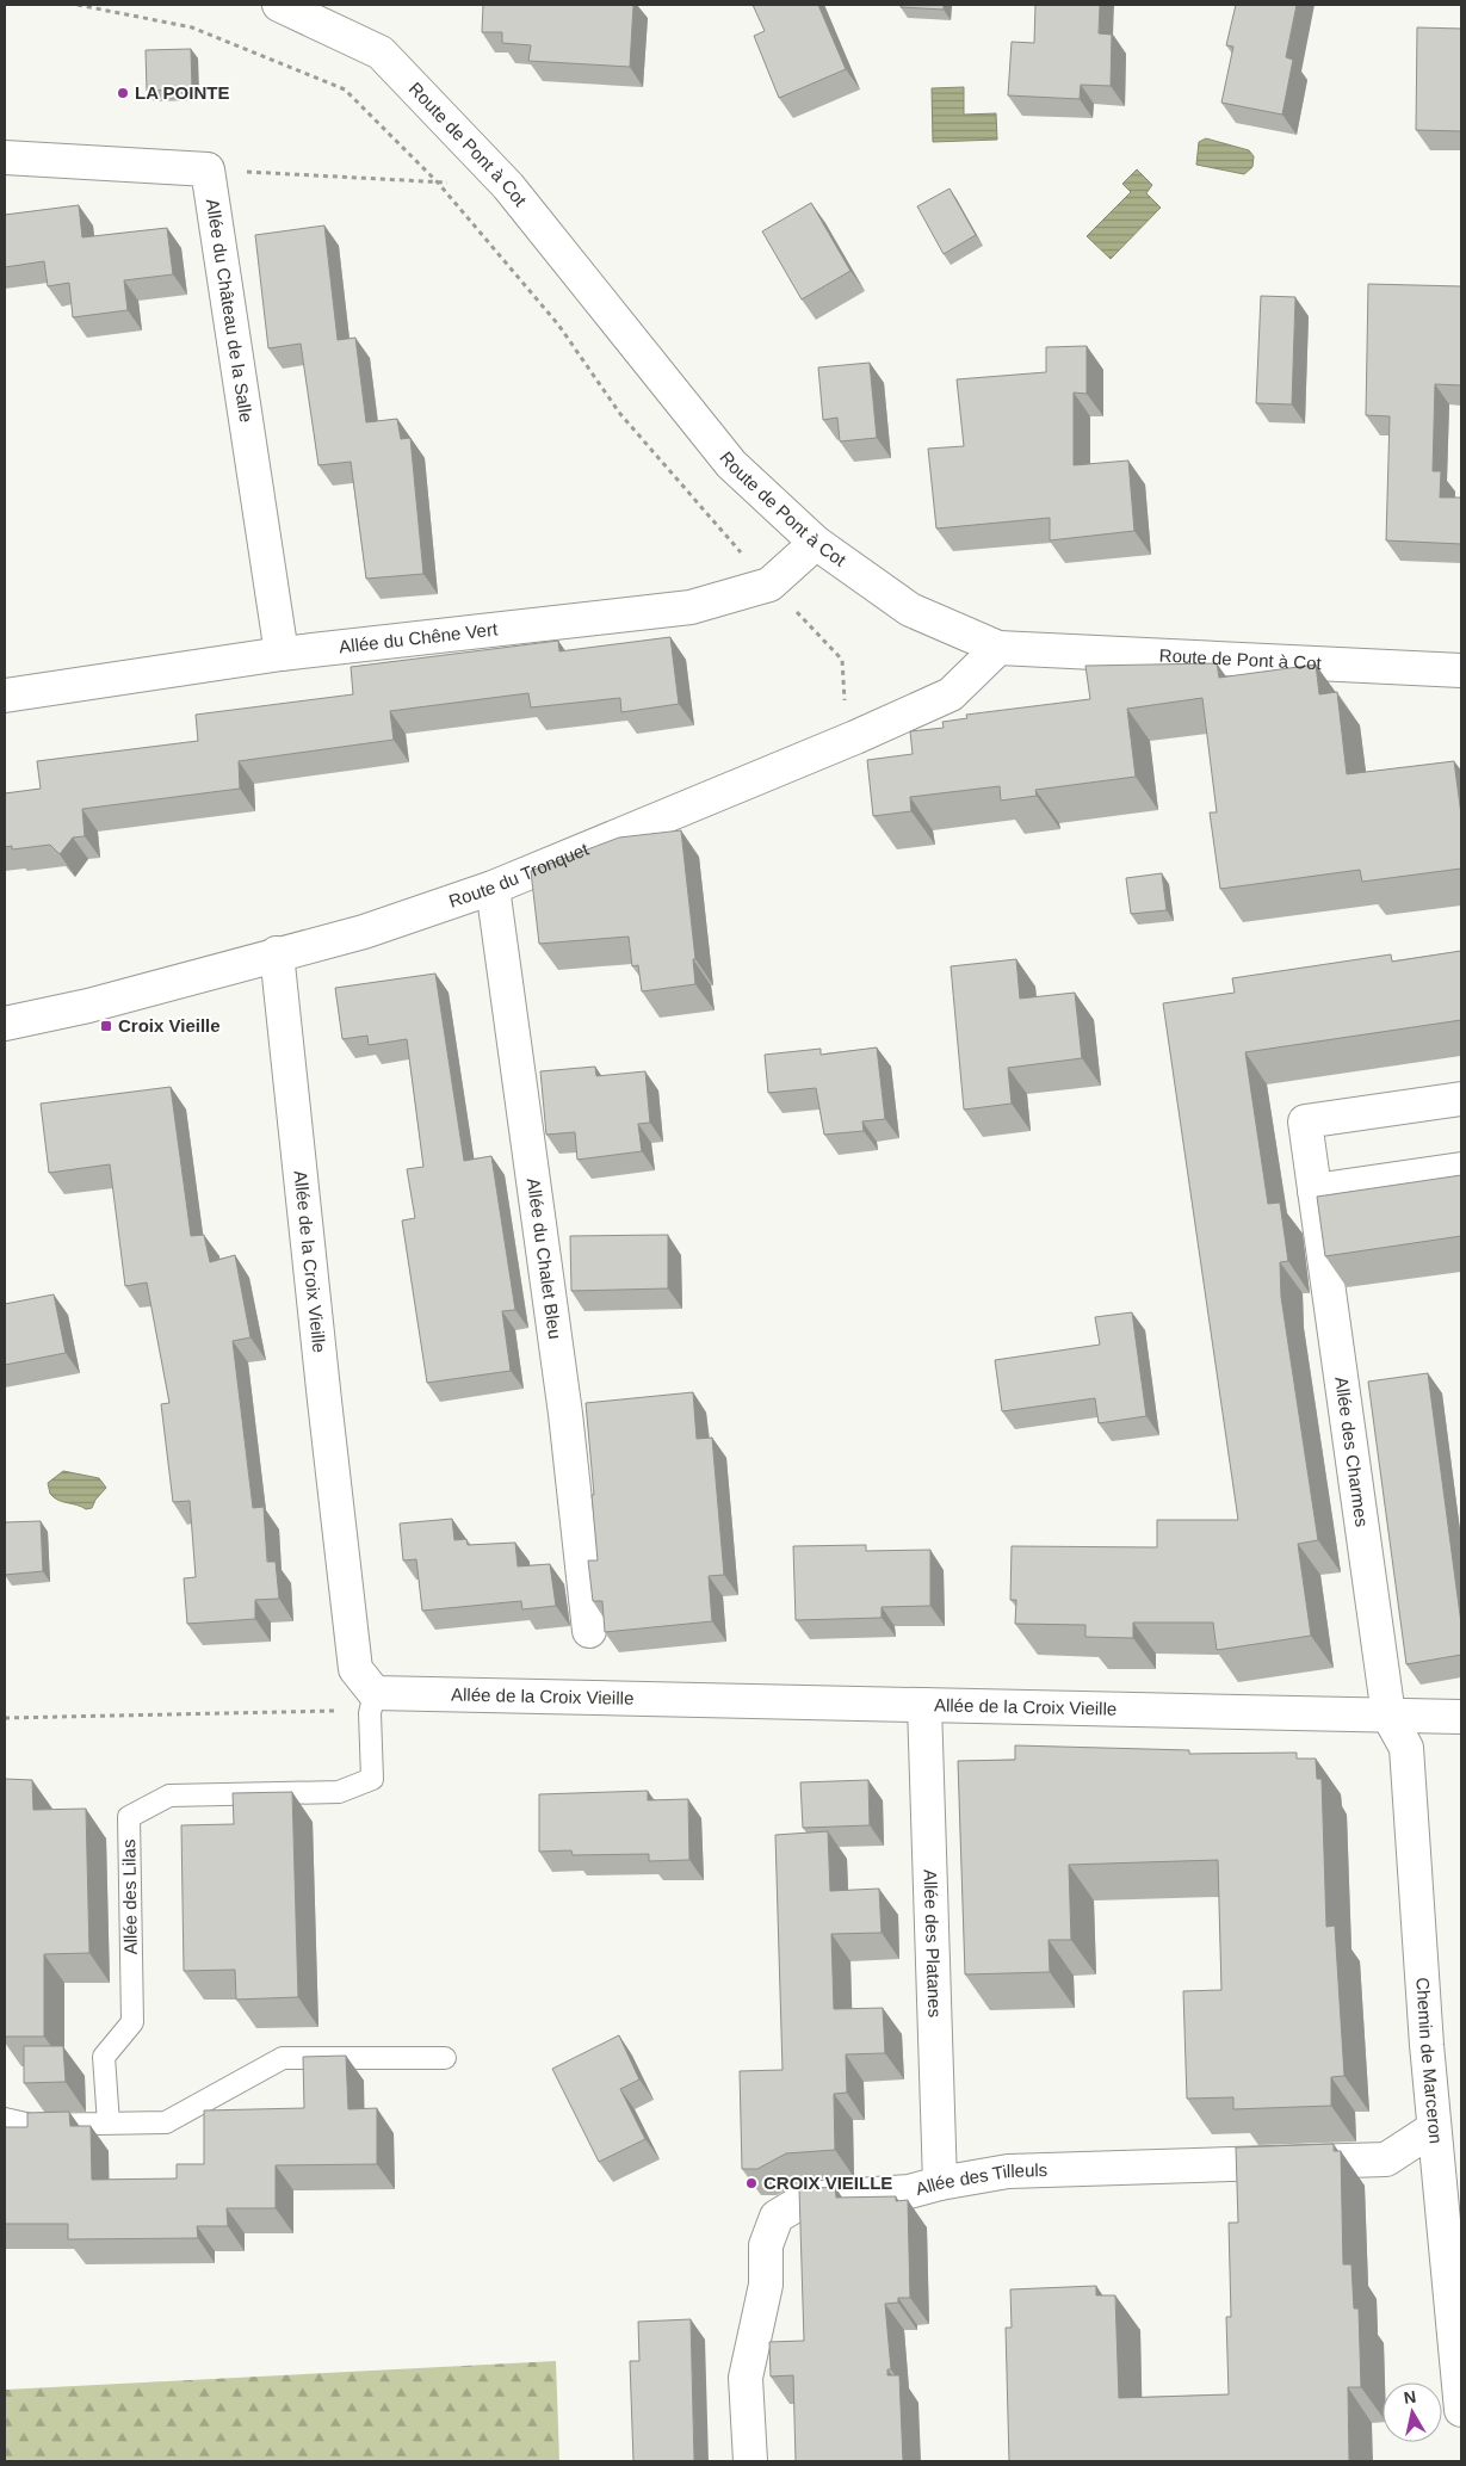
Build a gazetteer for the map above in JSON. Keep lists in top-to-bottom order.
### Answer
{
  "streets": {
    "street": [
      "Route de Pont à Cot",
      "Allée du Château de la Salle",
      "Allée du Chêne Vert",
      "Route du Tronquet",
      "Allée du Chalet Bleu",
      "Allée de la Croix Vieille",
      "Allée des Charmes",
      "Allée des Platanes",
      "Chemin de Marceron",
      "Allée des Tilleuls"
    ],
    "lane": ["Allée des Lilas"]
  },
  "crossings": [
    ["Route de Pont à Cot", "Allée du Chêne Vert"],
    ["Route de Pont à Cot", "Route du Tronquet"],
    ["Allée du Château de la Salle", "Allée du Chêne Vert"],
    ["Route du Tronquet", "Allée du Chalet Bleu"],
    ["Route du Tronquet", "Allée de la Croix Vieille"],
    ["Allée de la Croix Vieille", "Allée des Charmes"],
    ["Allée de la Croix Vieille", "Allée des Lilas"],
    ["Allée de la Croix Vieille", "Allée des Platanes"],
    ["Allée de la Croix Vieille", "Chemin de Marceron"],
    ["Allée des Charmes", "Chemin de Marceron"],
    ["Allée des Platanes", "Allée des Tilleuls"],
    ["Chemin de Marceron", "Allée des Tilleuls"]
  ],
  "places": {
    "other": ["LA POINTE", "CROIX VIEILLE"],
    "transit": ["Croix Vieille"]
  },
  "north": "top"
}
